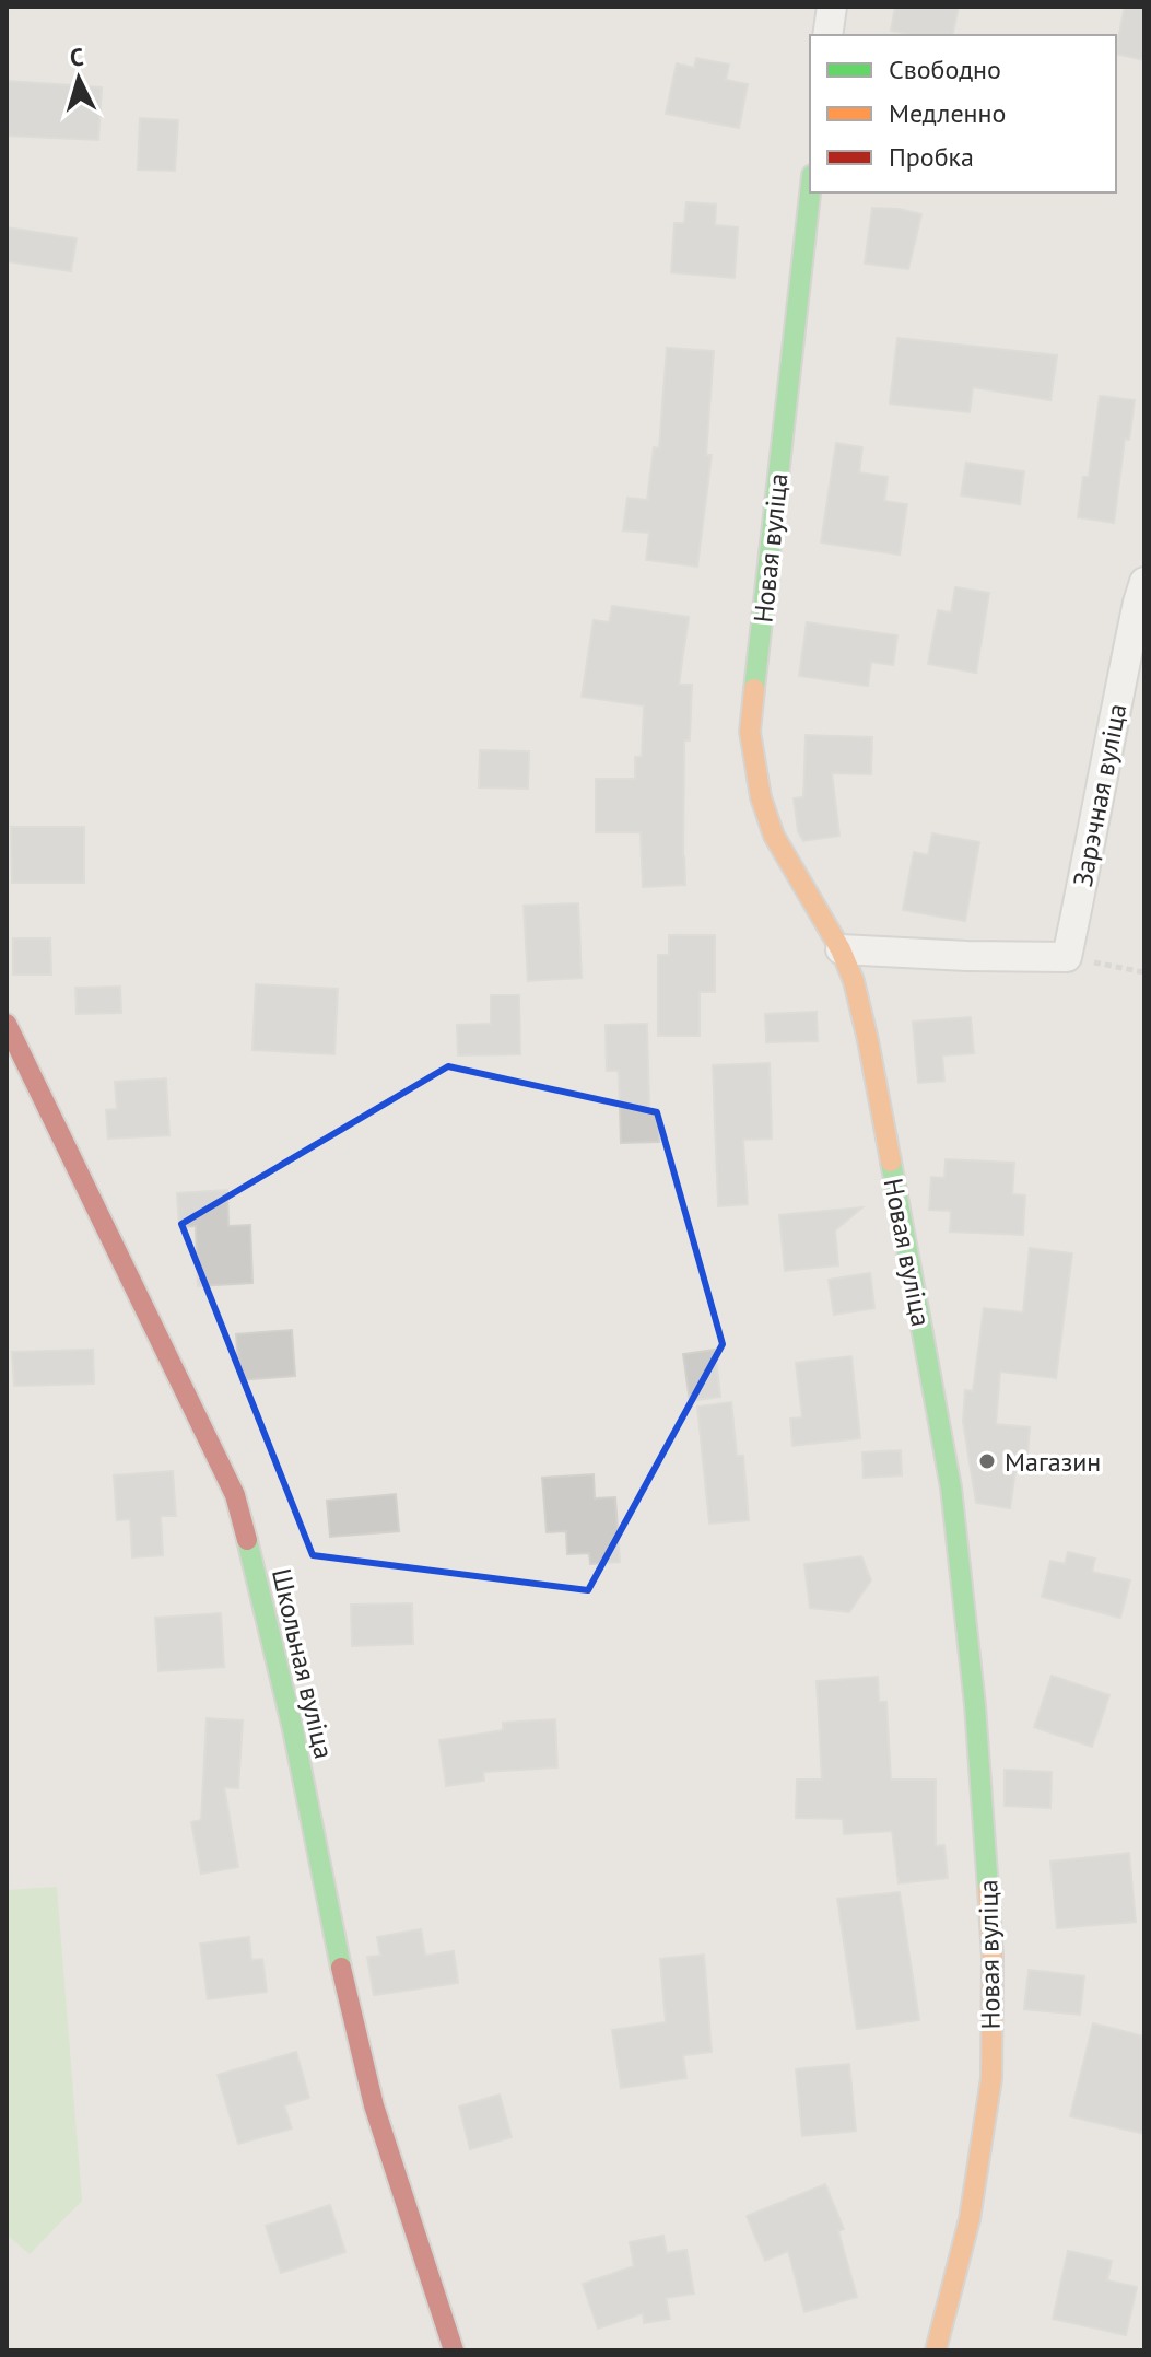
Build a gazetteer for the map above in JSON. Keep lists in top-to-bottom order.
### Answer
{
  "streets": {
    "street": ["Новая вуліца", "Зарэчная вуліца", "Школьная вуліца"]
  },
  "places": ["Магазин"],
  "legend": ["Свободно", "Медленно", "Пробка"],
  "north": "top"
}
